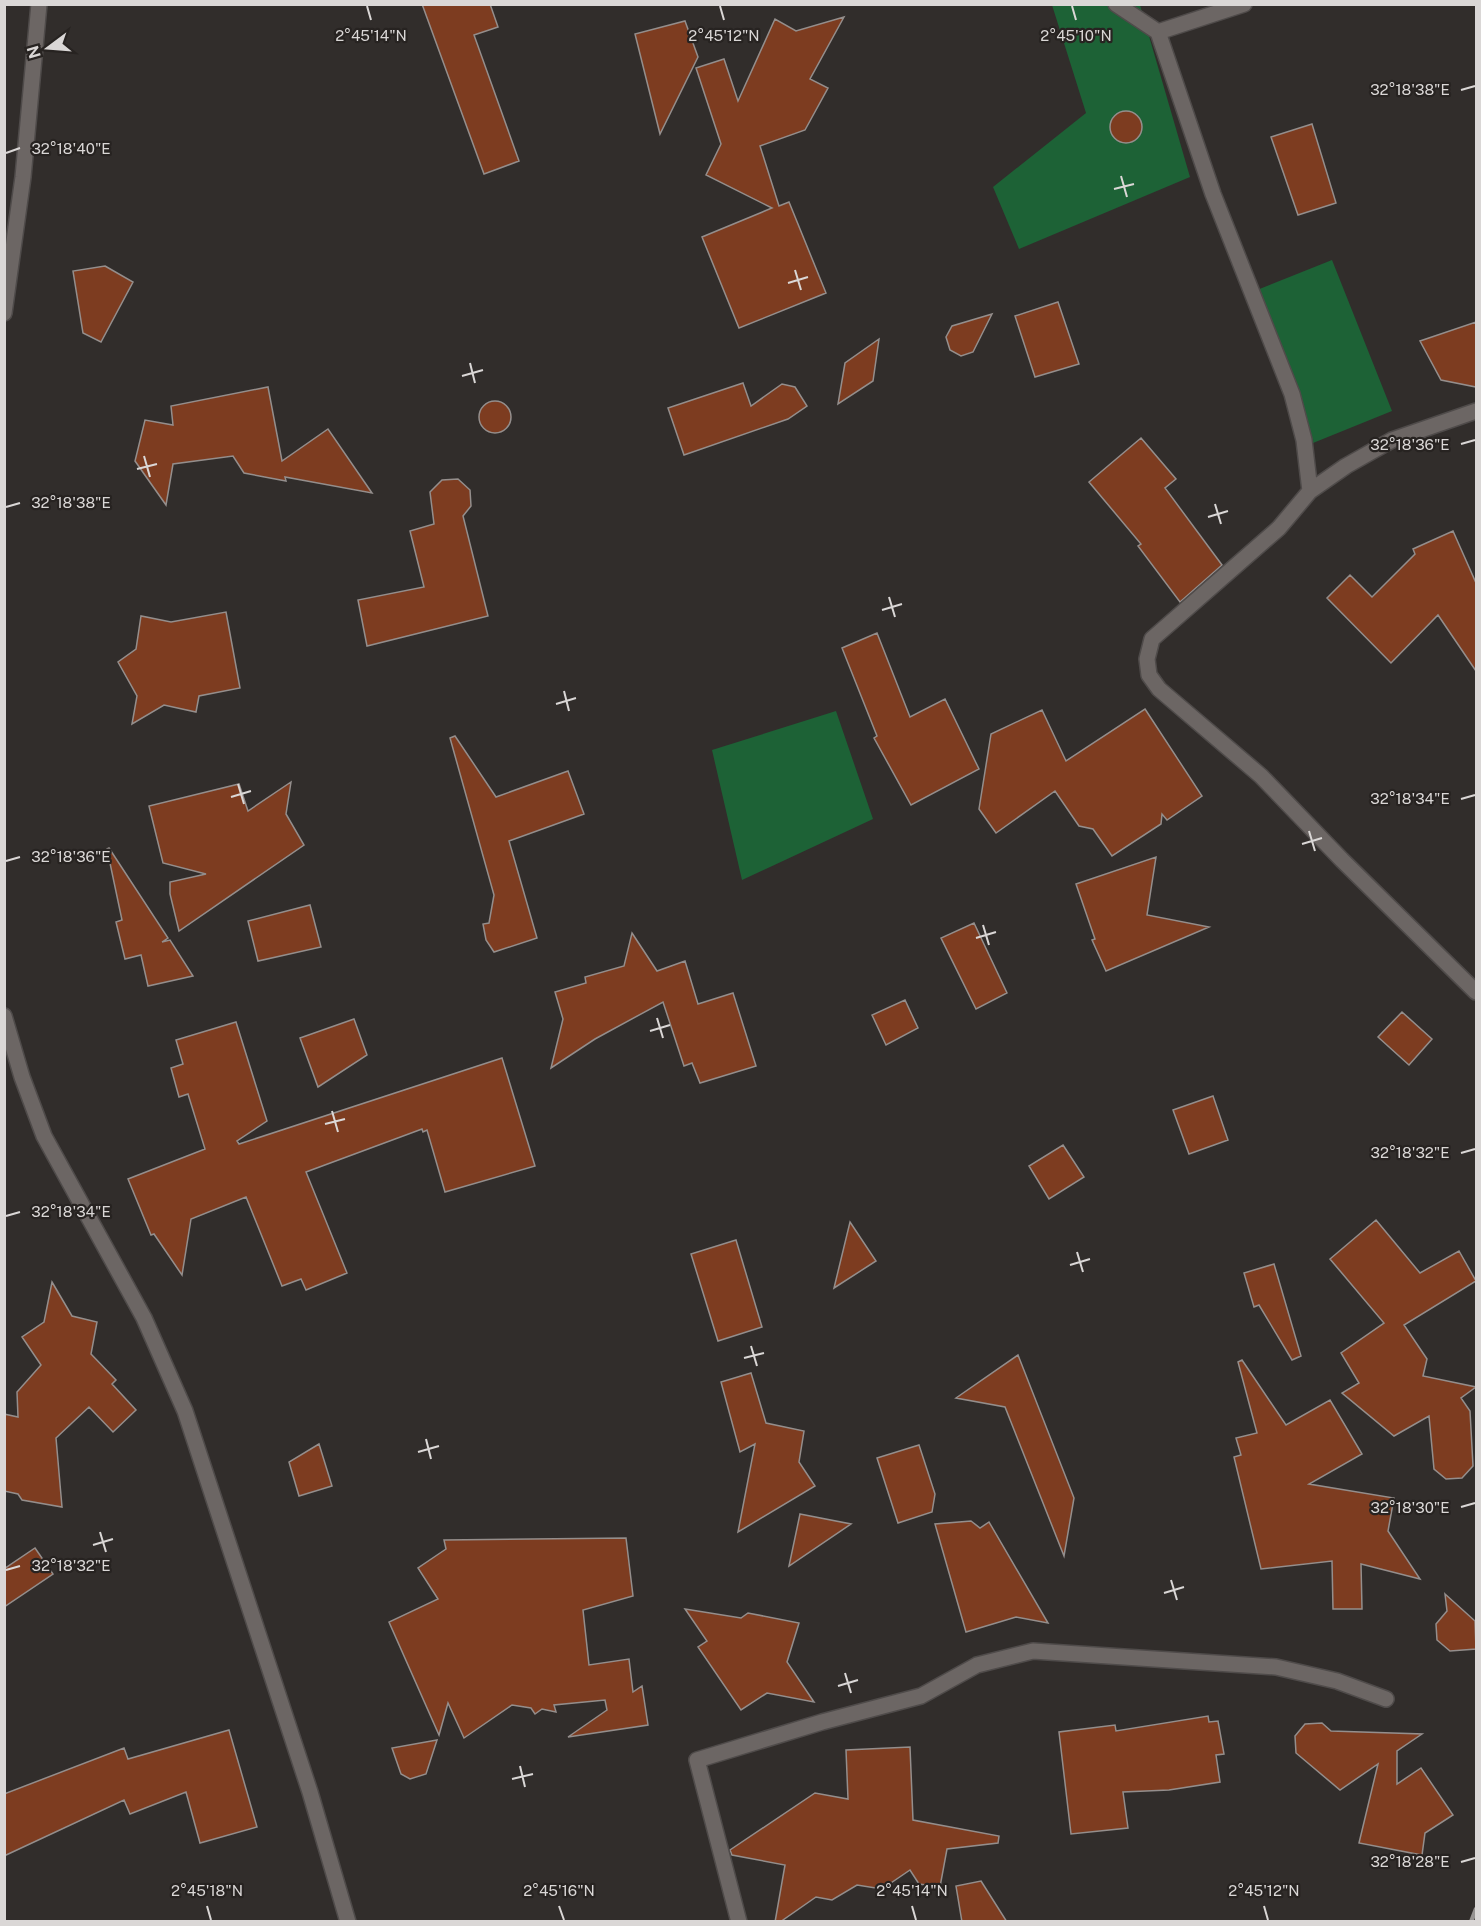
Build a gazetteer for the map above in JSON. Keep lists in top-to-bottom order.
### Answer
{
  "north": "left",
  "coordinates": [
    "2°45'14\"N",
    "2°45'12\"N",
    "2°45'10\"N",
    "32°18'38\"E",
    "32°18'40\"E",
    "32°18'36\"E",
    "32°18'34\"E",
    "32°18'32\"E",
    "32°18'30\"E",
    "32°18'28\"E",
    "2°45'18\"N",
    "2°45'16\"N"
  ]
}
